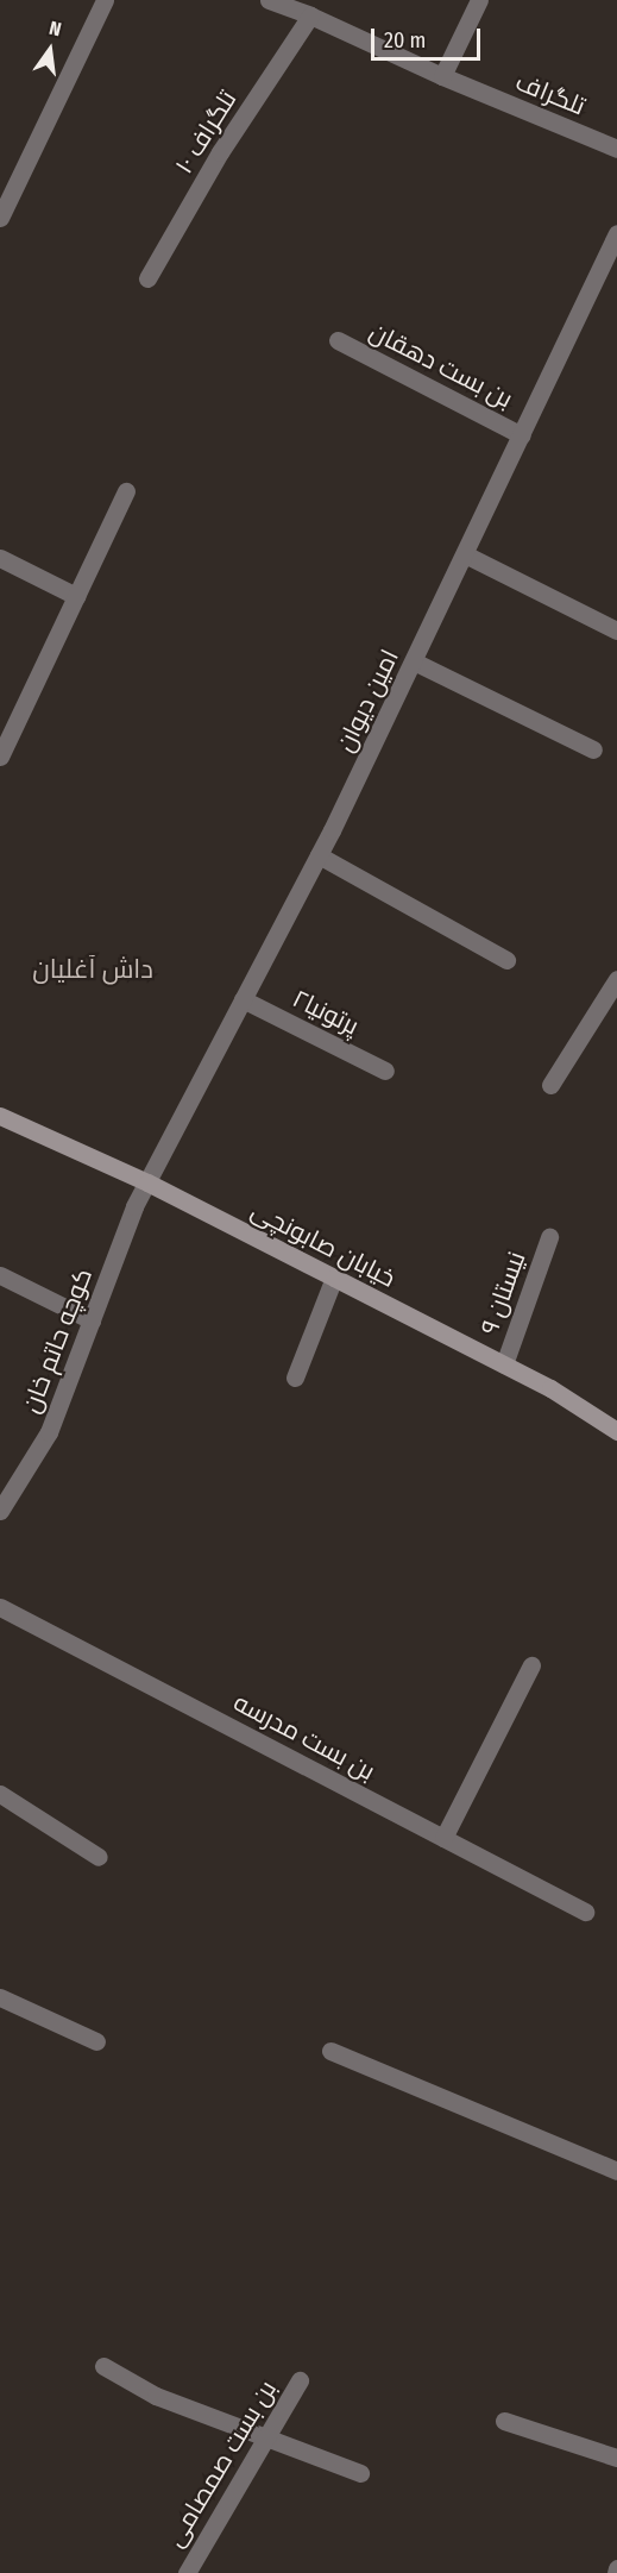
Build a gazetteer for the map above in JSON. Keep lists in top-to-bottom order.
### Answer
{
  "streets": {
    "street": [
      "تلگراف",
      "تلگراف ۱۰",
      "بن بست دهقان",
      "امین دیوان",
      "پرتونیا۲",
      "خیابان صابونچی",
      "نیستان ۹",
      "کوچه حاتم خان",
      "بن بست مدرسه",
      "بن بست صمصامی"
    ]
  },
  "crossings": [
    ["تلگراف", "تلگراف ۱۰"],
    ["بن بست دهقان", "امین دیوان"],
    ["امین دیوان", "پرتونیا۲"],
    ["امین دیوان", "خیابان صابونچی"],
    ["امین دیوان", "کوچه حاتم خان"],
    ["خیابان صابونچی", "نیستان ۹"],
    ["خیابان صابونچی", "کوچه حاتم خان"]
  ],
  "districts": ["داش آغلیان"],
  "scale_bar": "20 m",
  "north": "top"
}
